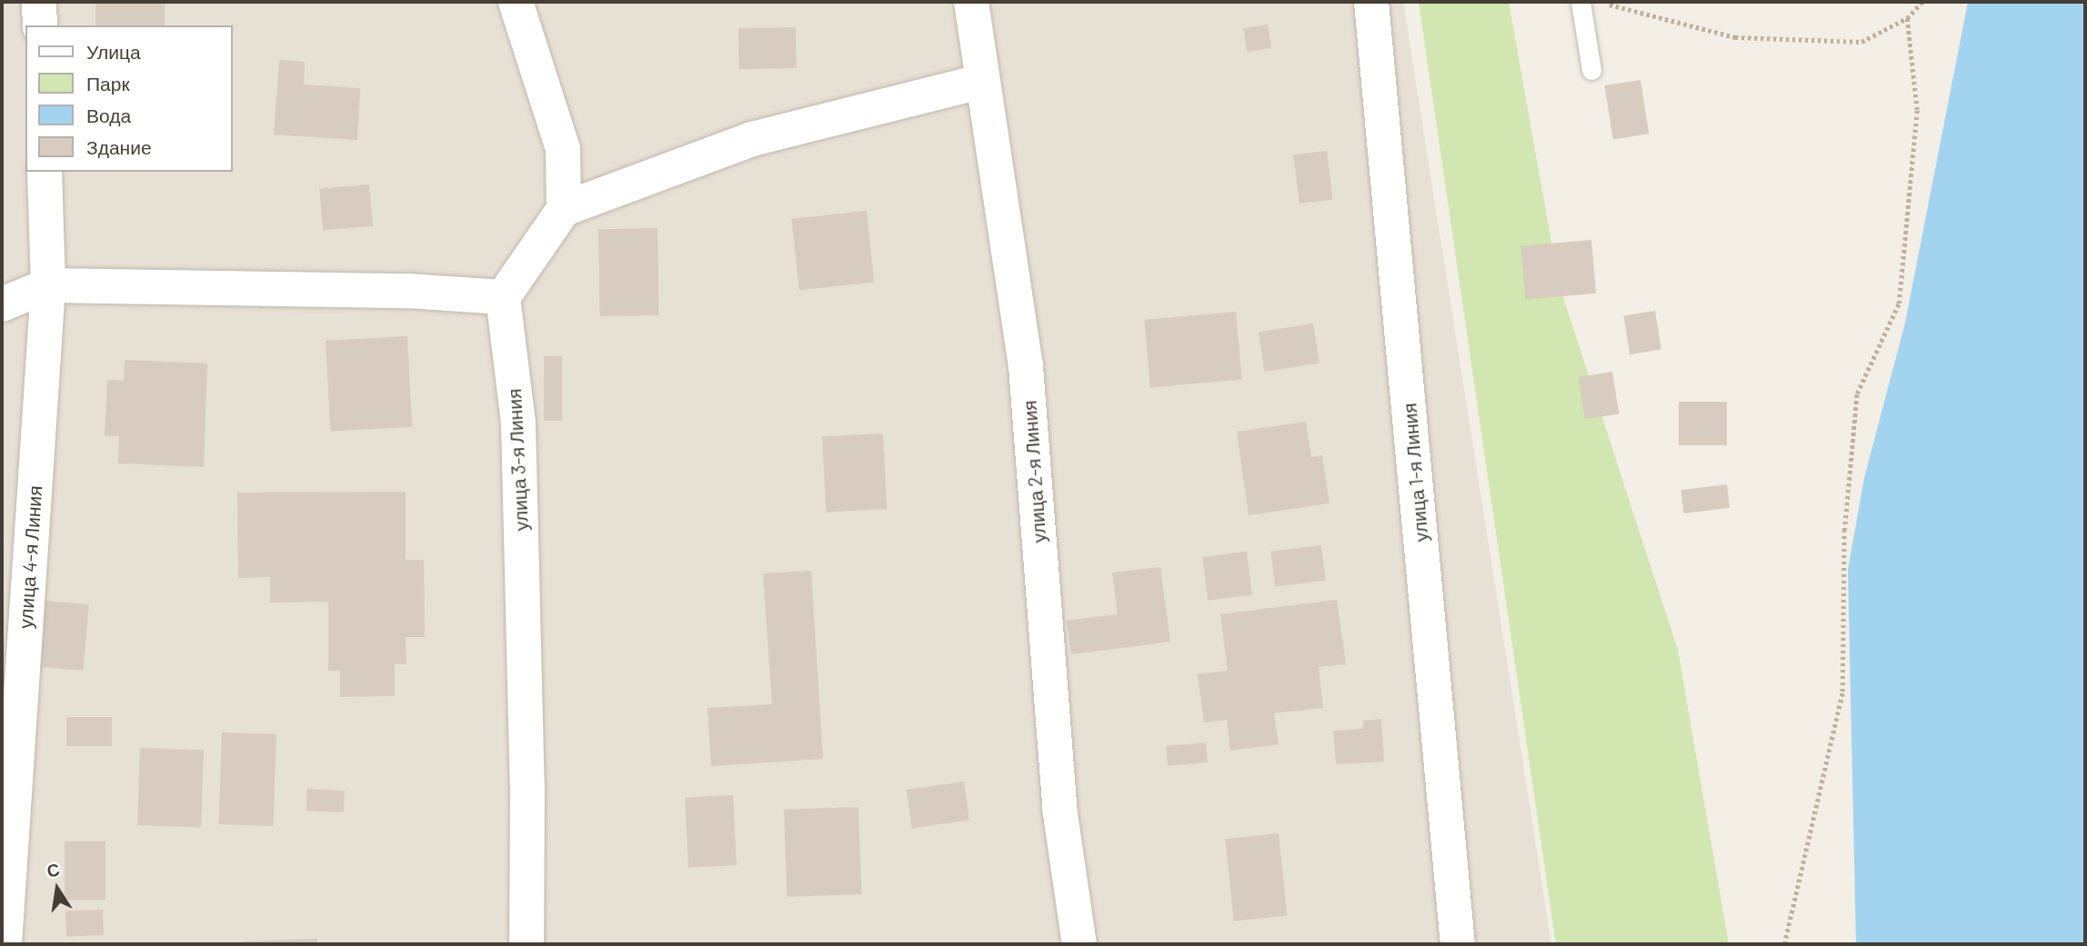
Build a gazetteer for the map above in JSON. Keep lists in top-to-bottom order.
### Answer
{
  "streets": {
    "street": [
      "улица 3-я Линия",
      "улица 2-я Линия",
      "улица 1-я Линия",
      "улица 4-я Линия"
    ]
  },
  "legend": [
    "Улица",
    "Парк",
    "Вода",
    "Здание"
  ],
  "north": "top"
}
